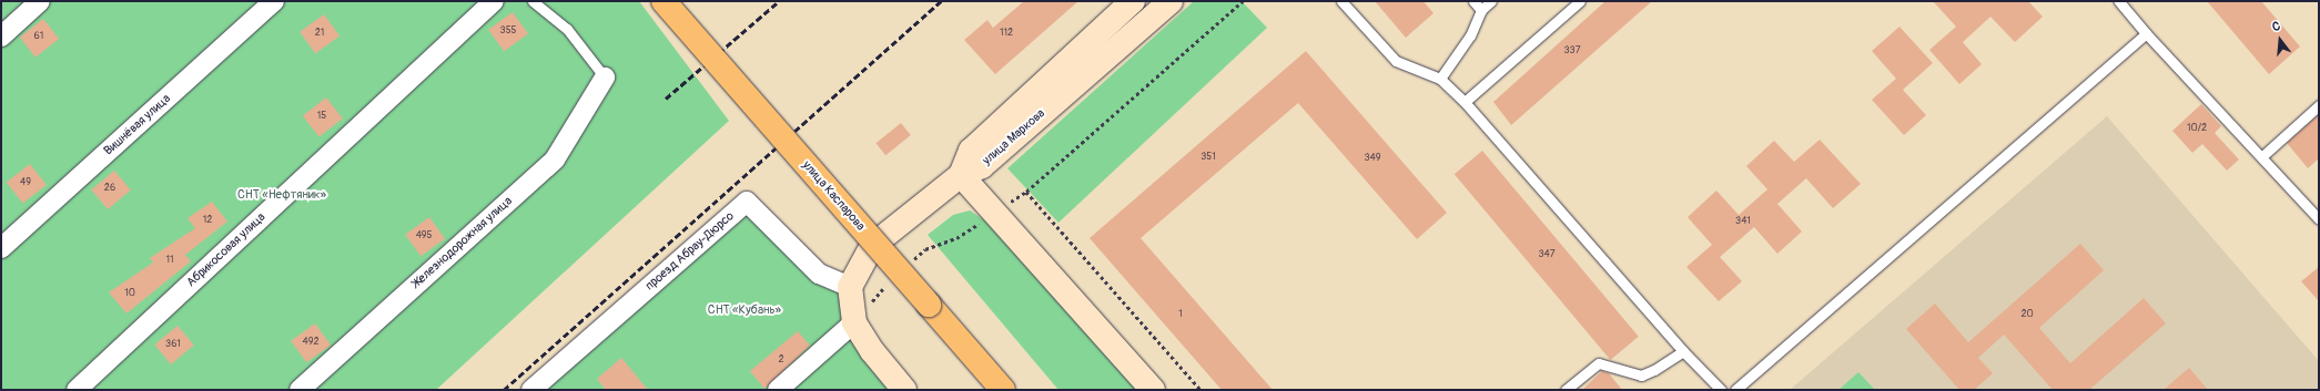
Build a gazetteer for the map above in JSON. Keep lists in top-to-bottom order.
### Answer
{
  "streets": {
    "main road": ["улица Маркова", "улица Каспарова"],
    "street": [
      "Вишнёвая улица",
      "Железнодорожная улица",
      "Абрикосовая улица",
      "проезд Абрау-Дюрсо"
    ]
  },
  "parks": ["СНТ «Нефтяник»", "СНТ «Кубань»"],
  "house_numbers": [
    "355",
    "21",
    "112",
    "61",
    "337",
    "15",
    "10/2",
    "351",
    "349",
    "49",
    "26",
    "12",
    "341",
    "495",
    "347",
    "11",
    "10",
    "1",
    "20",
    "492",
    "361",
    "2"
  ],
  "north": "top"
}
